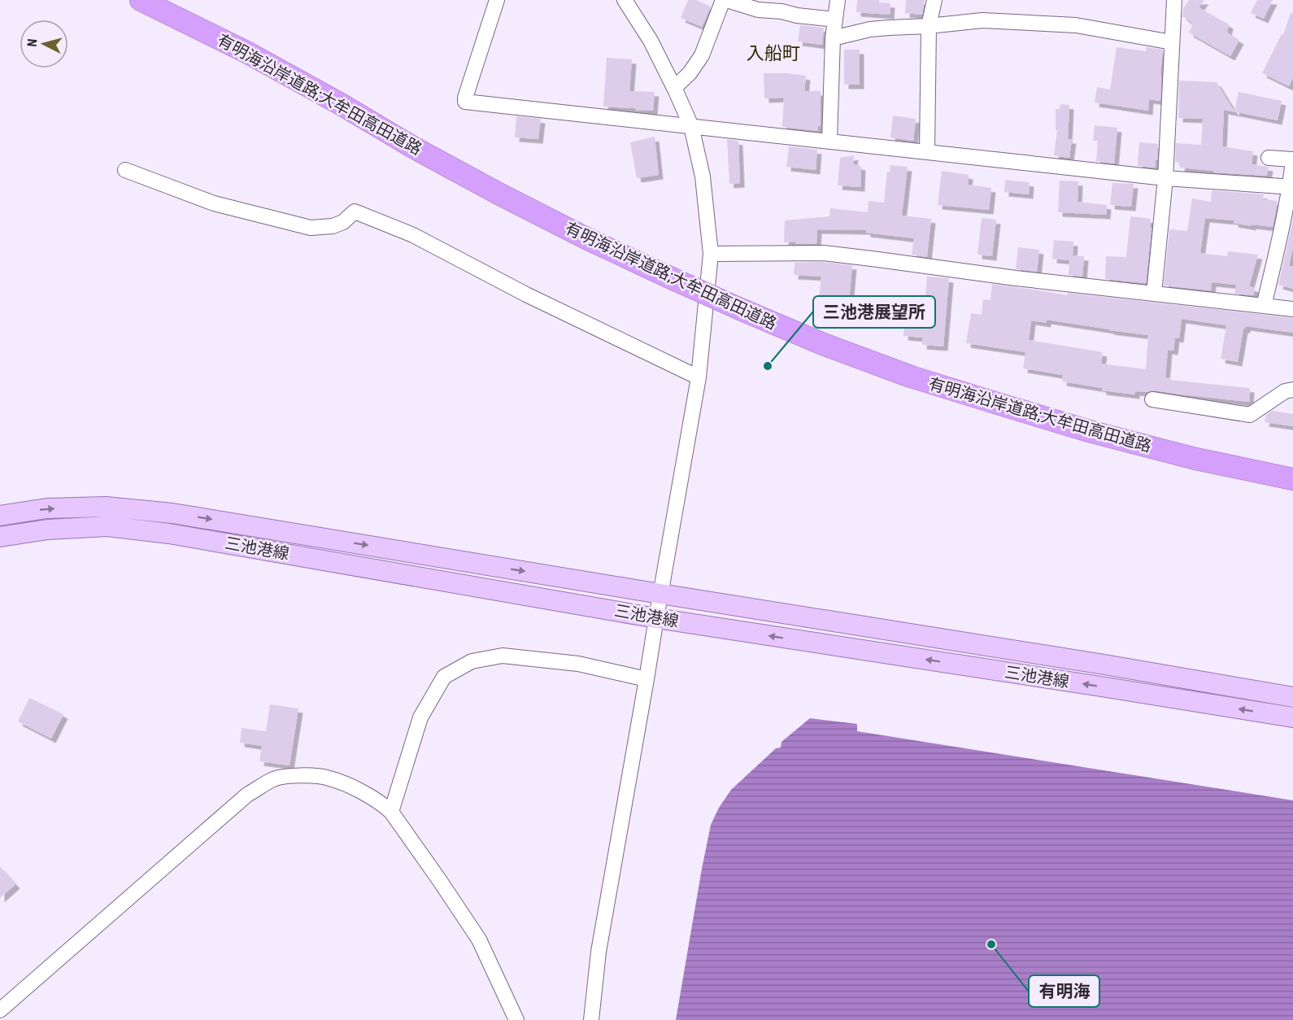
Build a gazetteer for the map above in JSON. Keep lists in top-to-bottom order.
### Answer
{
  "streets": {
    "highway": ["有明海沿岸道路;大牟田高田道路"],
    "main road": ["三池港線"]
  },
  "districts": ["入船町"],
  "places": ["三池港展望所", "有明海"],
  "north": "left"
}
